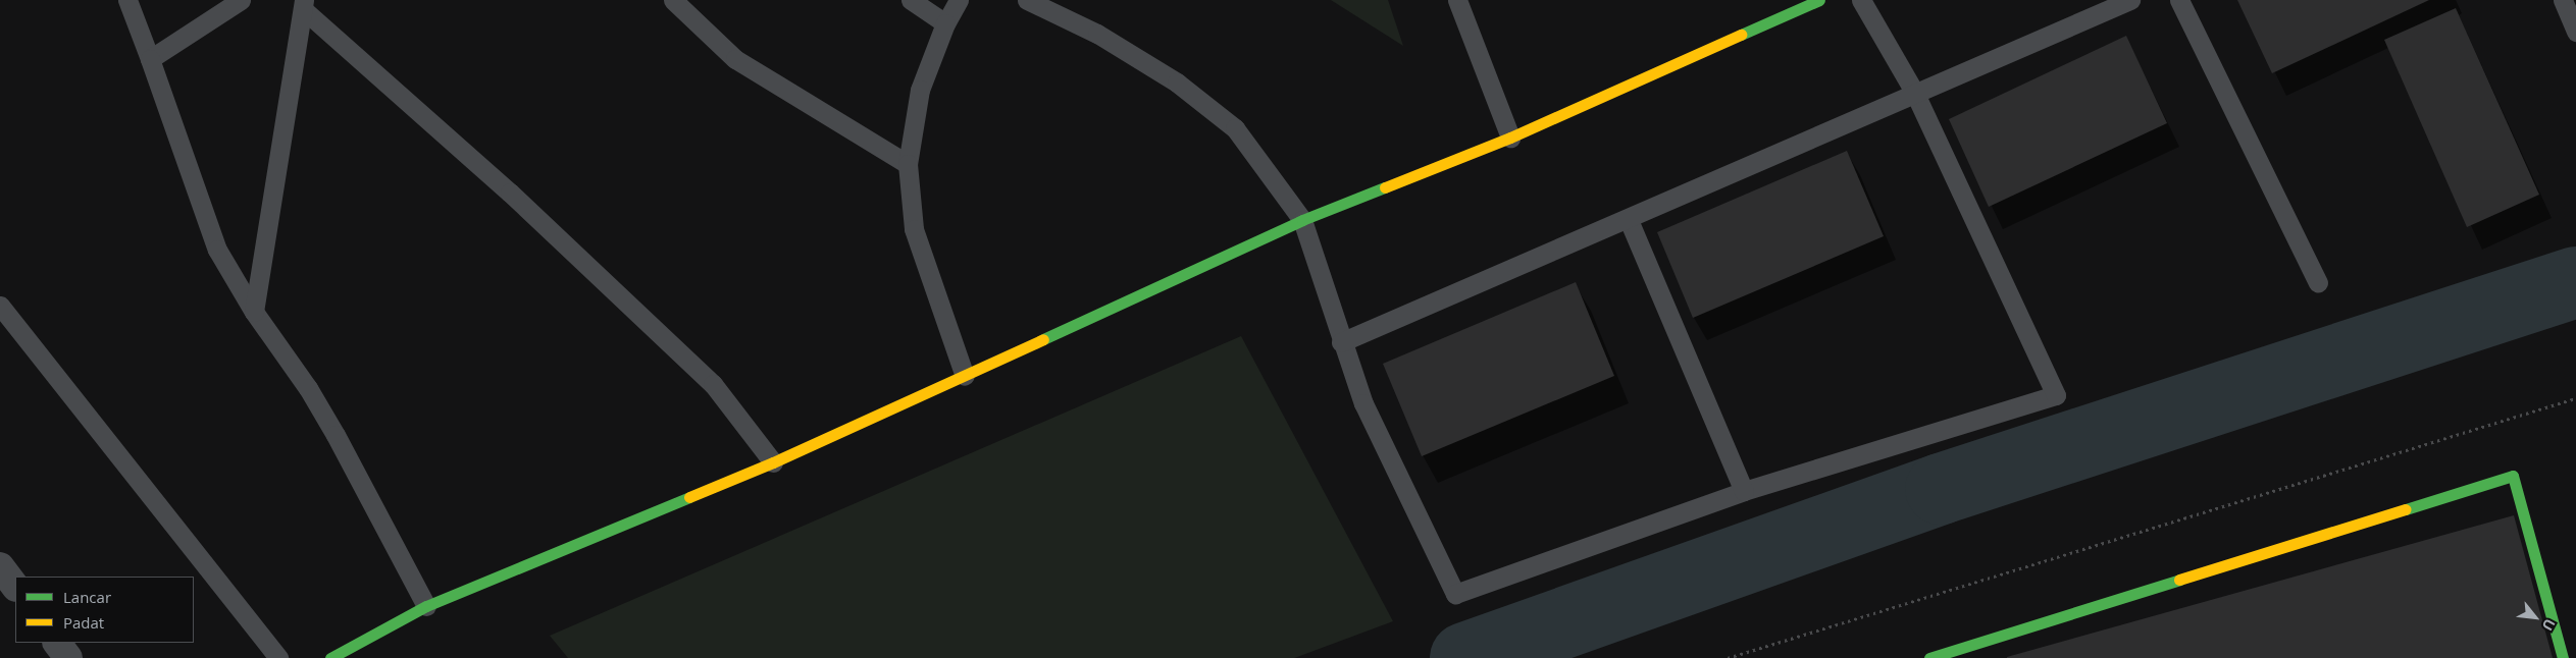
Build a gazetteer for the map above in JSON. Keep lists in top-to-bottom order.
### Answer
{
  "legend": ["Lancar", "Padat"],
  "north": "bottom right"
}
